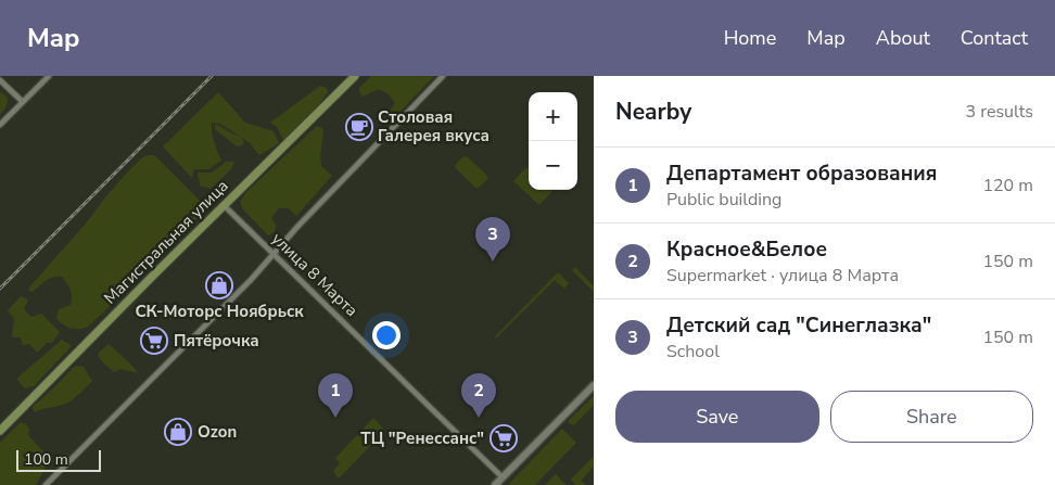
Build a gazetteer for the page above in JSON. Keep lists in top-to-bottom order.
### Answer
{
  "streets": {
    "main road": ["Магистральная улица"],
    "street": ["улица 8 Марта"]
  },
  "crossings": [
    ["Магистральная улица", "улица 8 Марта"]
  ],
  "places": {
    "cafe": ["Столовая Галерея вкуса"],
    "shop": ["СК-Моторс Ноябрьск", "Ozon"],
    "supermarket": ["Пятёрочка", "ТЦ \"Ренессанс\""]
  },
  "scale_bar": "100 m",
  "page": {
    "header": "Map",
    "nav": [
      "Home",
      "Map",
      "About",
      "Contact"
    ],
    "heading": ["Nearby", "3 results"],
    "map_buttons": ["+", "−"],
    "list": [
      {
        "mark": "1",
        "name": "Департамент образования",
        "note": "Public building",
        "value": "120 m"
      },
      {
        "mark": "2",
        "name": "Красное&Белое",
        "note": "Supermarket · улица 8 Марта",
        "value": "150 m"
      },
      {
        "mark": "3",
        "name": "Детский сад \"Синеглазка\"",
        "note": "School",
        "value": "150 m"
      }
    ],
    "pins": ["3", "1", "2"],
    "buttons": ["Save", "Share"],
    "scale": "100 m"
  }
}
